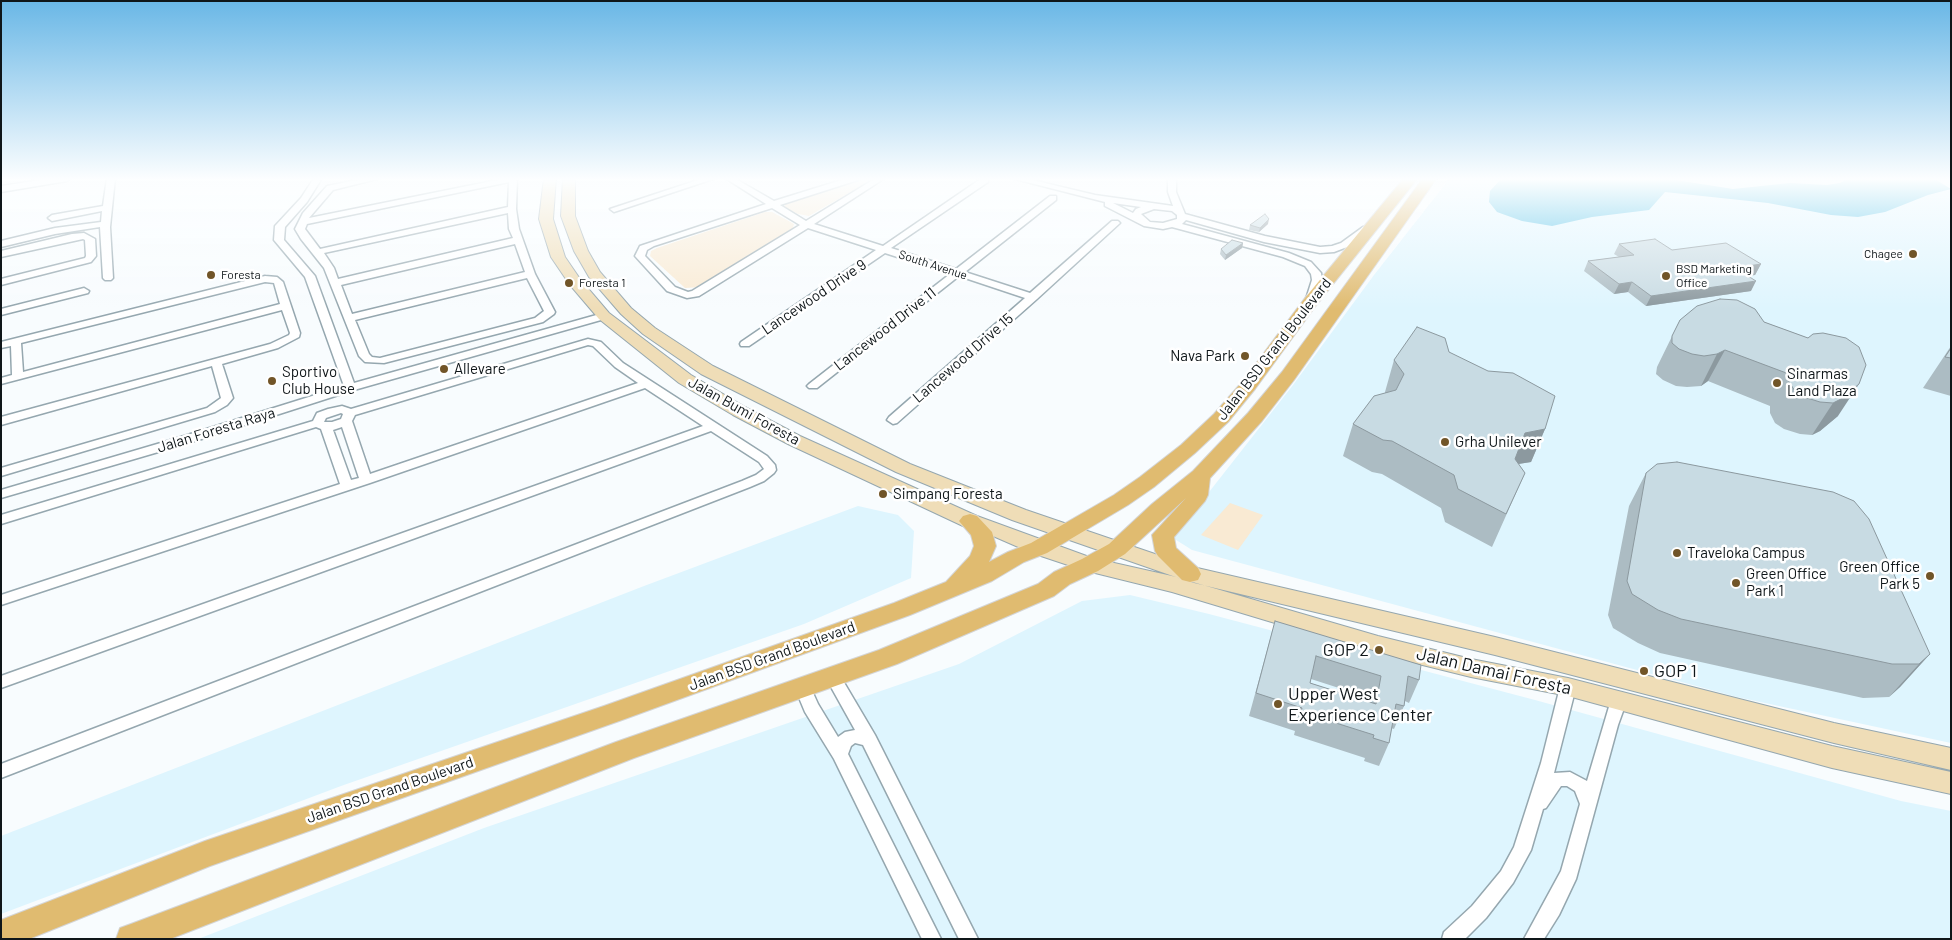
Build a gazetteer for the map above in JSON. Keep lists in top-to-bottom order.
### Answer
{
  "streets": {
    "main road": ["Jalan BSD Grand Boulevard", "Jalan Bumi Foresta", "Jalan Damai Foresta"],
    "street": [
      "South Avenue",
      "Lancewood Drive 9",
      "Lancewood Drive 11",
      "Lancewood Drive 15",
      "Jalan Foresta Raya"
    ]
  },
  "crossings": [
    ["South Avenue", "Lancewood Drive 9"],
    ["South Avenue", "Lancewood Drive 11"],
    ["South Avenue", "Lancewood Drive 15"],
    ["Jalan BSD Grand Boulevard", "Jalan Bumi Foresta"],
    ["Jalan BSD Grand Boulevard", "Jalan Damai Foresta"],
    ["Jalan Bumi Foresta", "Jalan Foresta Raya"],
    ["Jalan Bumi Foresta", "Jalan Damai Foresta"]
  ],
  "places": [
    "Chagee",
    "Foresta",
    "BSD Marketing Office",
    "Foresta 1",
    "Nava Park",
    "Allevare",
    "Sportivo Club House",
    "Sinarmas Land Plaza",
    "Grha Unilever",
    "Simpang Foresta",
    "Traveloka Campus",
    "Green Office Park 5",
    "Green Office Park 1",
    "GOP 2",
    "GOP 1",
    "Upper West Experience Center"
  ]
}
